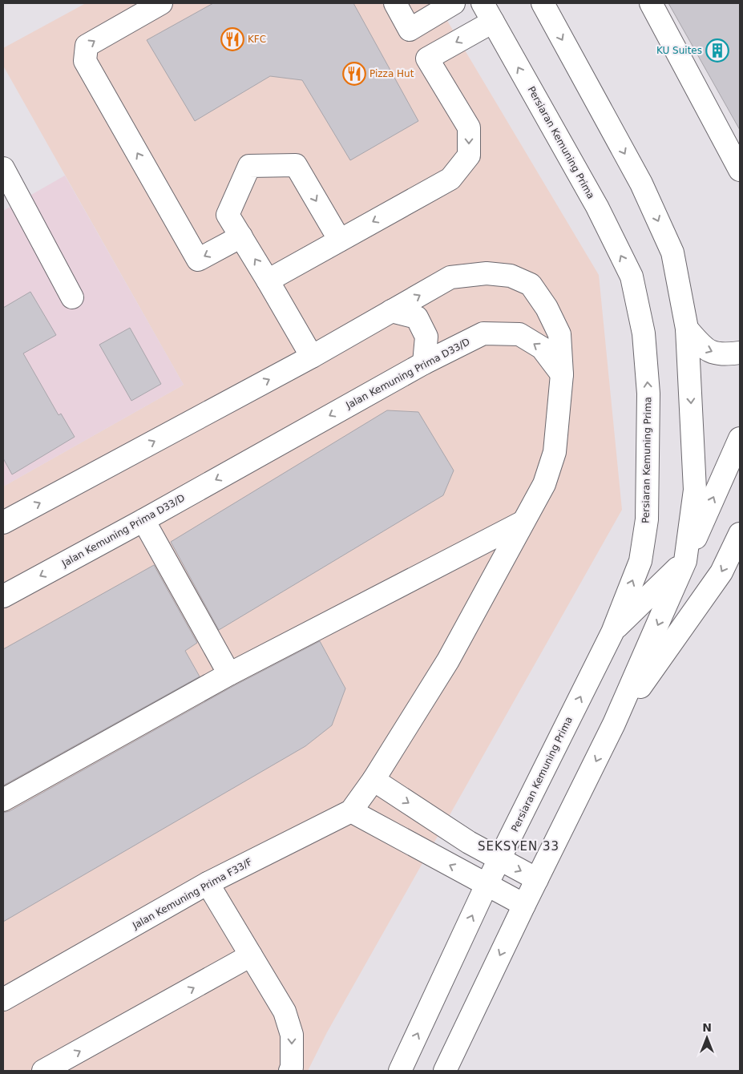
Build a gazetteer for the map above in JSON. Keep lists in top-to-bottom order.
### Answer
{
  "streets": {
    "street": ["Persiaran Kemuning Prima", "Jalan Kemuning Prima D33/D", "Jalan Kemuning Prima F33/F"]
  },
  "crossings": [
    ["Jalan Kemuning Prima D33/D", "Jalan Kemuning Prima F33/F"]
  ],
  "districts": ["SEKSYEN 33"],
  "places": {
    "restaurant": ["KFC", "Pizza Hut"],
    "building": ["KU Suites"]
  },
  "north": "top"
}
